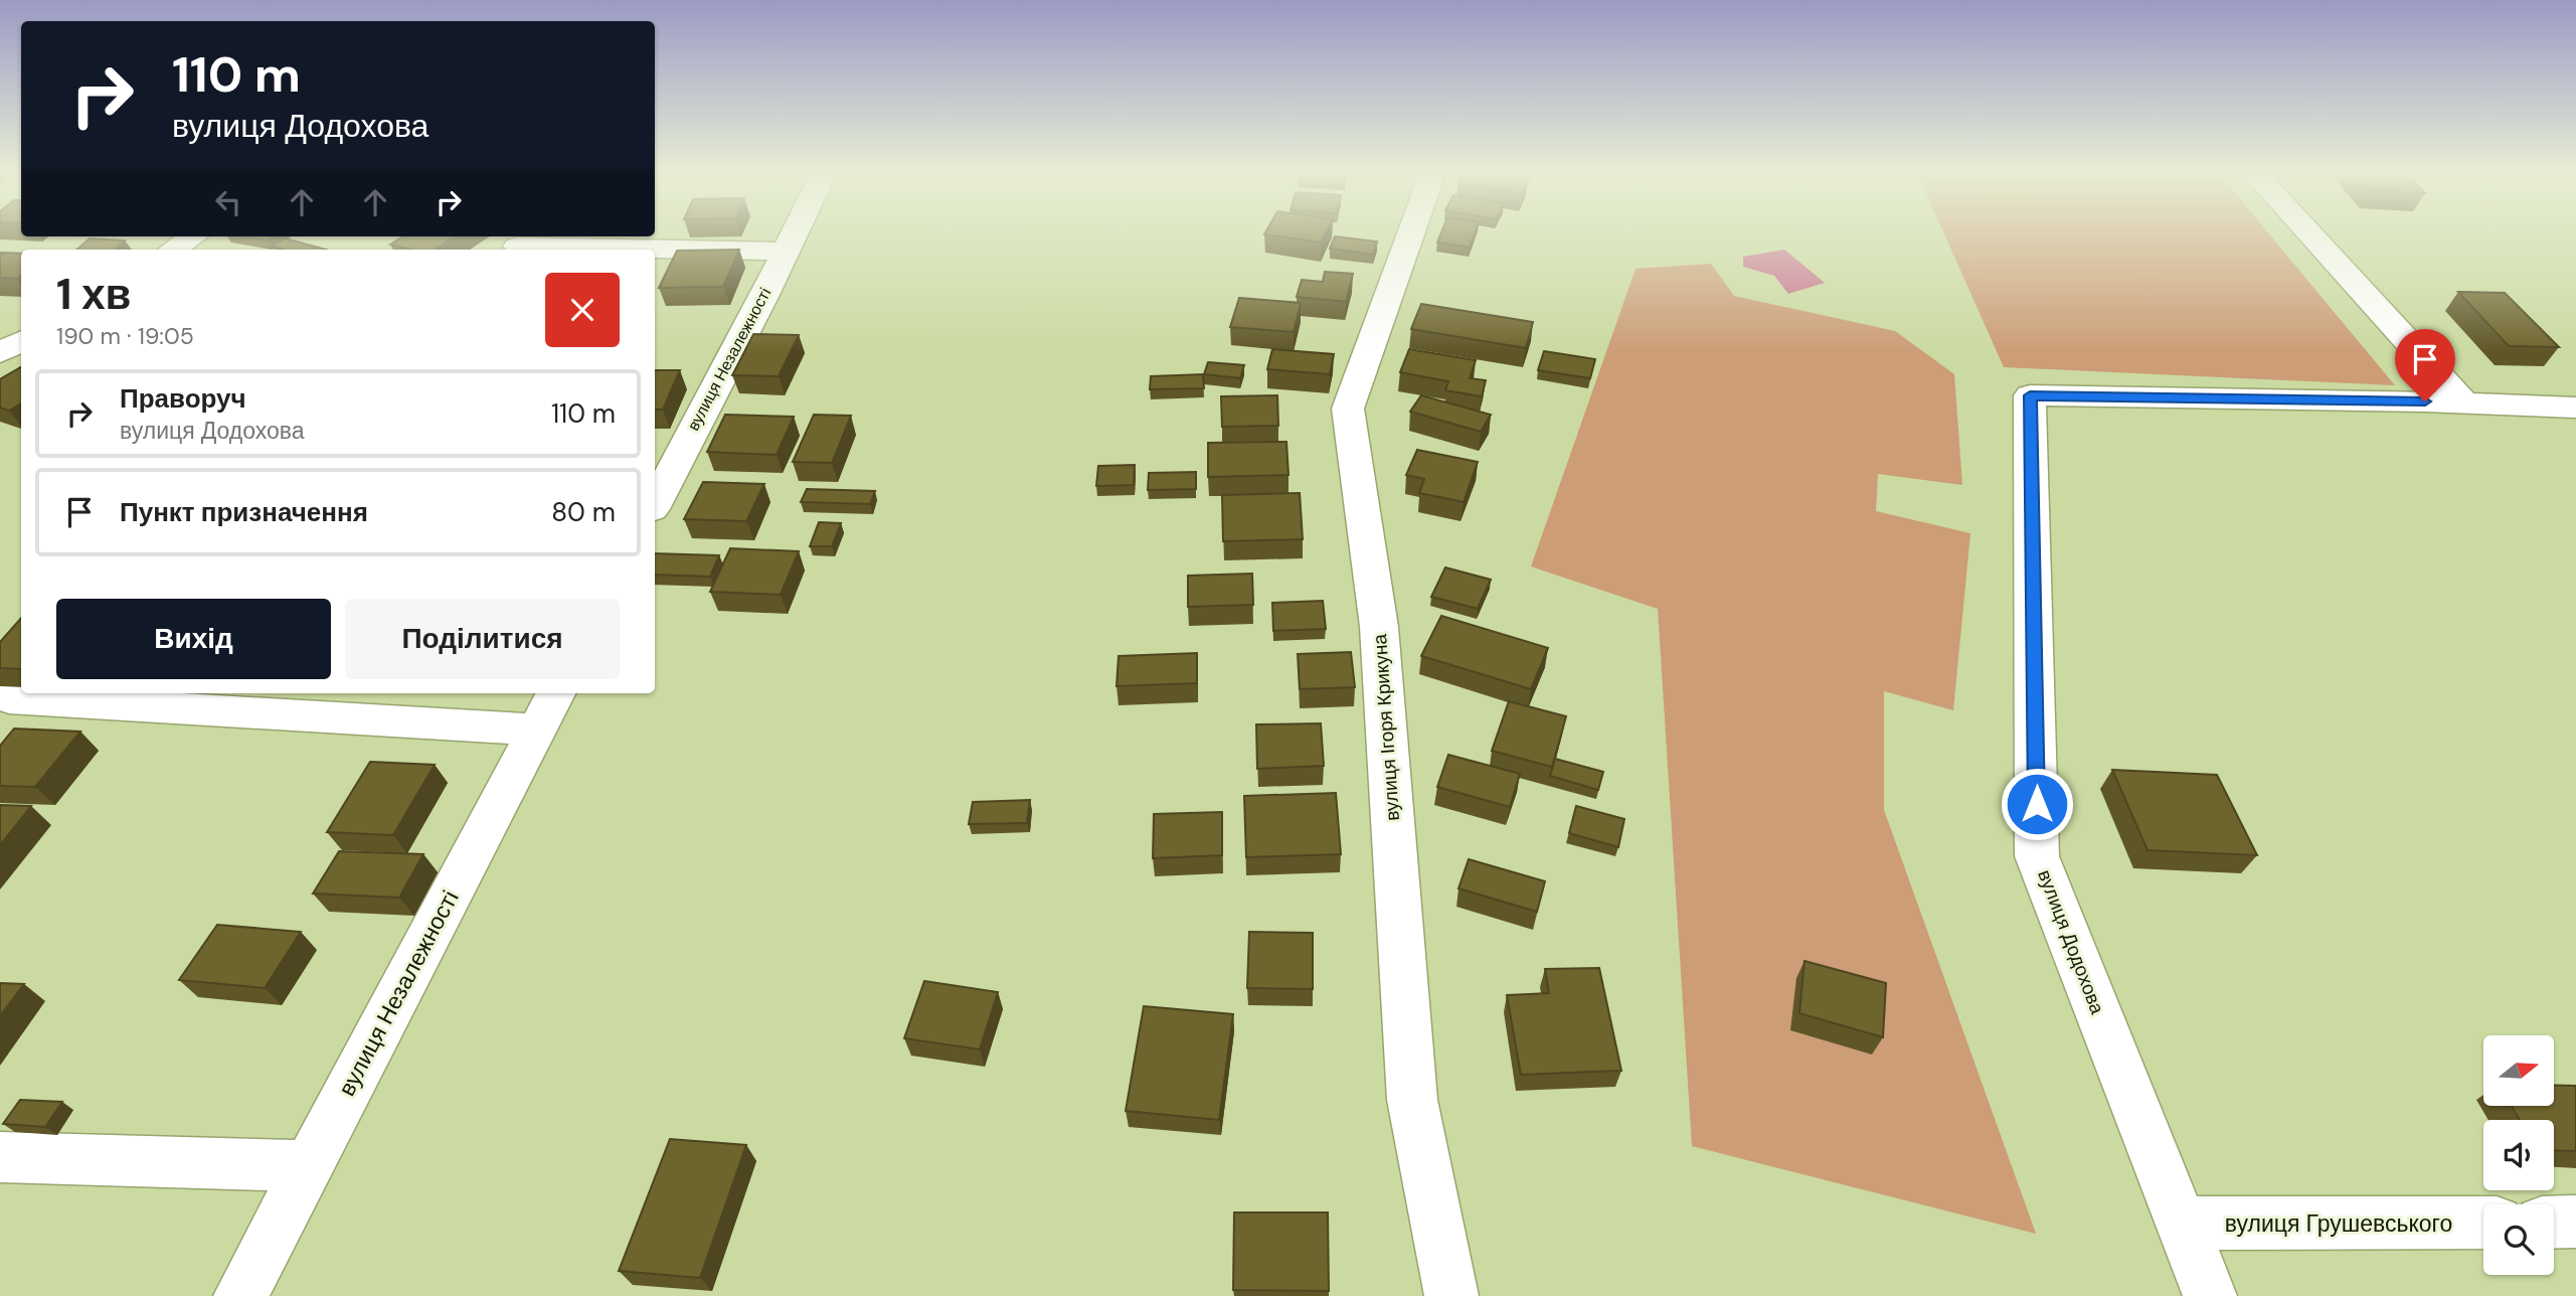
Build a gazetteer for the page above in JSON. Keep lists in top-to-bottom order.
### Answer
{
  "streets": {
    "street": [
      "вулиця Незалежності",
      "вулиця Ігоря Крикуна",
      "вулиця Додохова",
      "вулиця Грушевського"
    ]
  },
  "crossings": [
    ["вулиця Додохова", "вулиця Грушевського"]
  ],
  "north": "right",
  "page": {
    "turn": ["110 m", "вулиця Додохова"],
    "heading": ["1 хв", "190 m · 19:05"],
    "list": [
      {
        "name": "Праворуч",
        "note": "вулиця Додохова",
        "value": "110 m"
      },
      {
        "name": "Пункт призначення",
        "value": "80 m"
      }
    ],
    "buttons": ["Вихід", "Поділитися"]
  }
}
